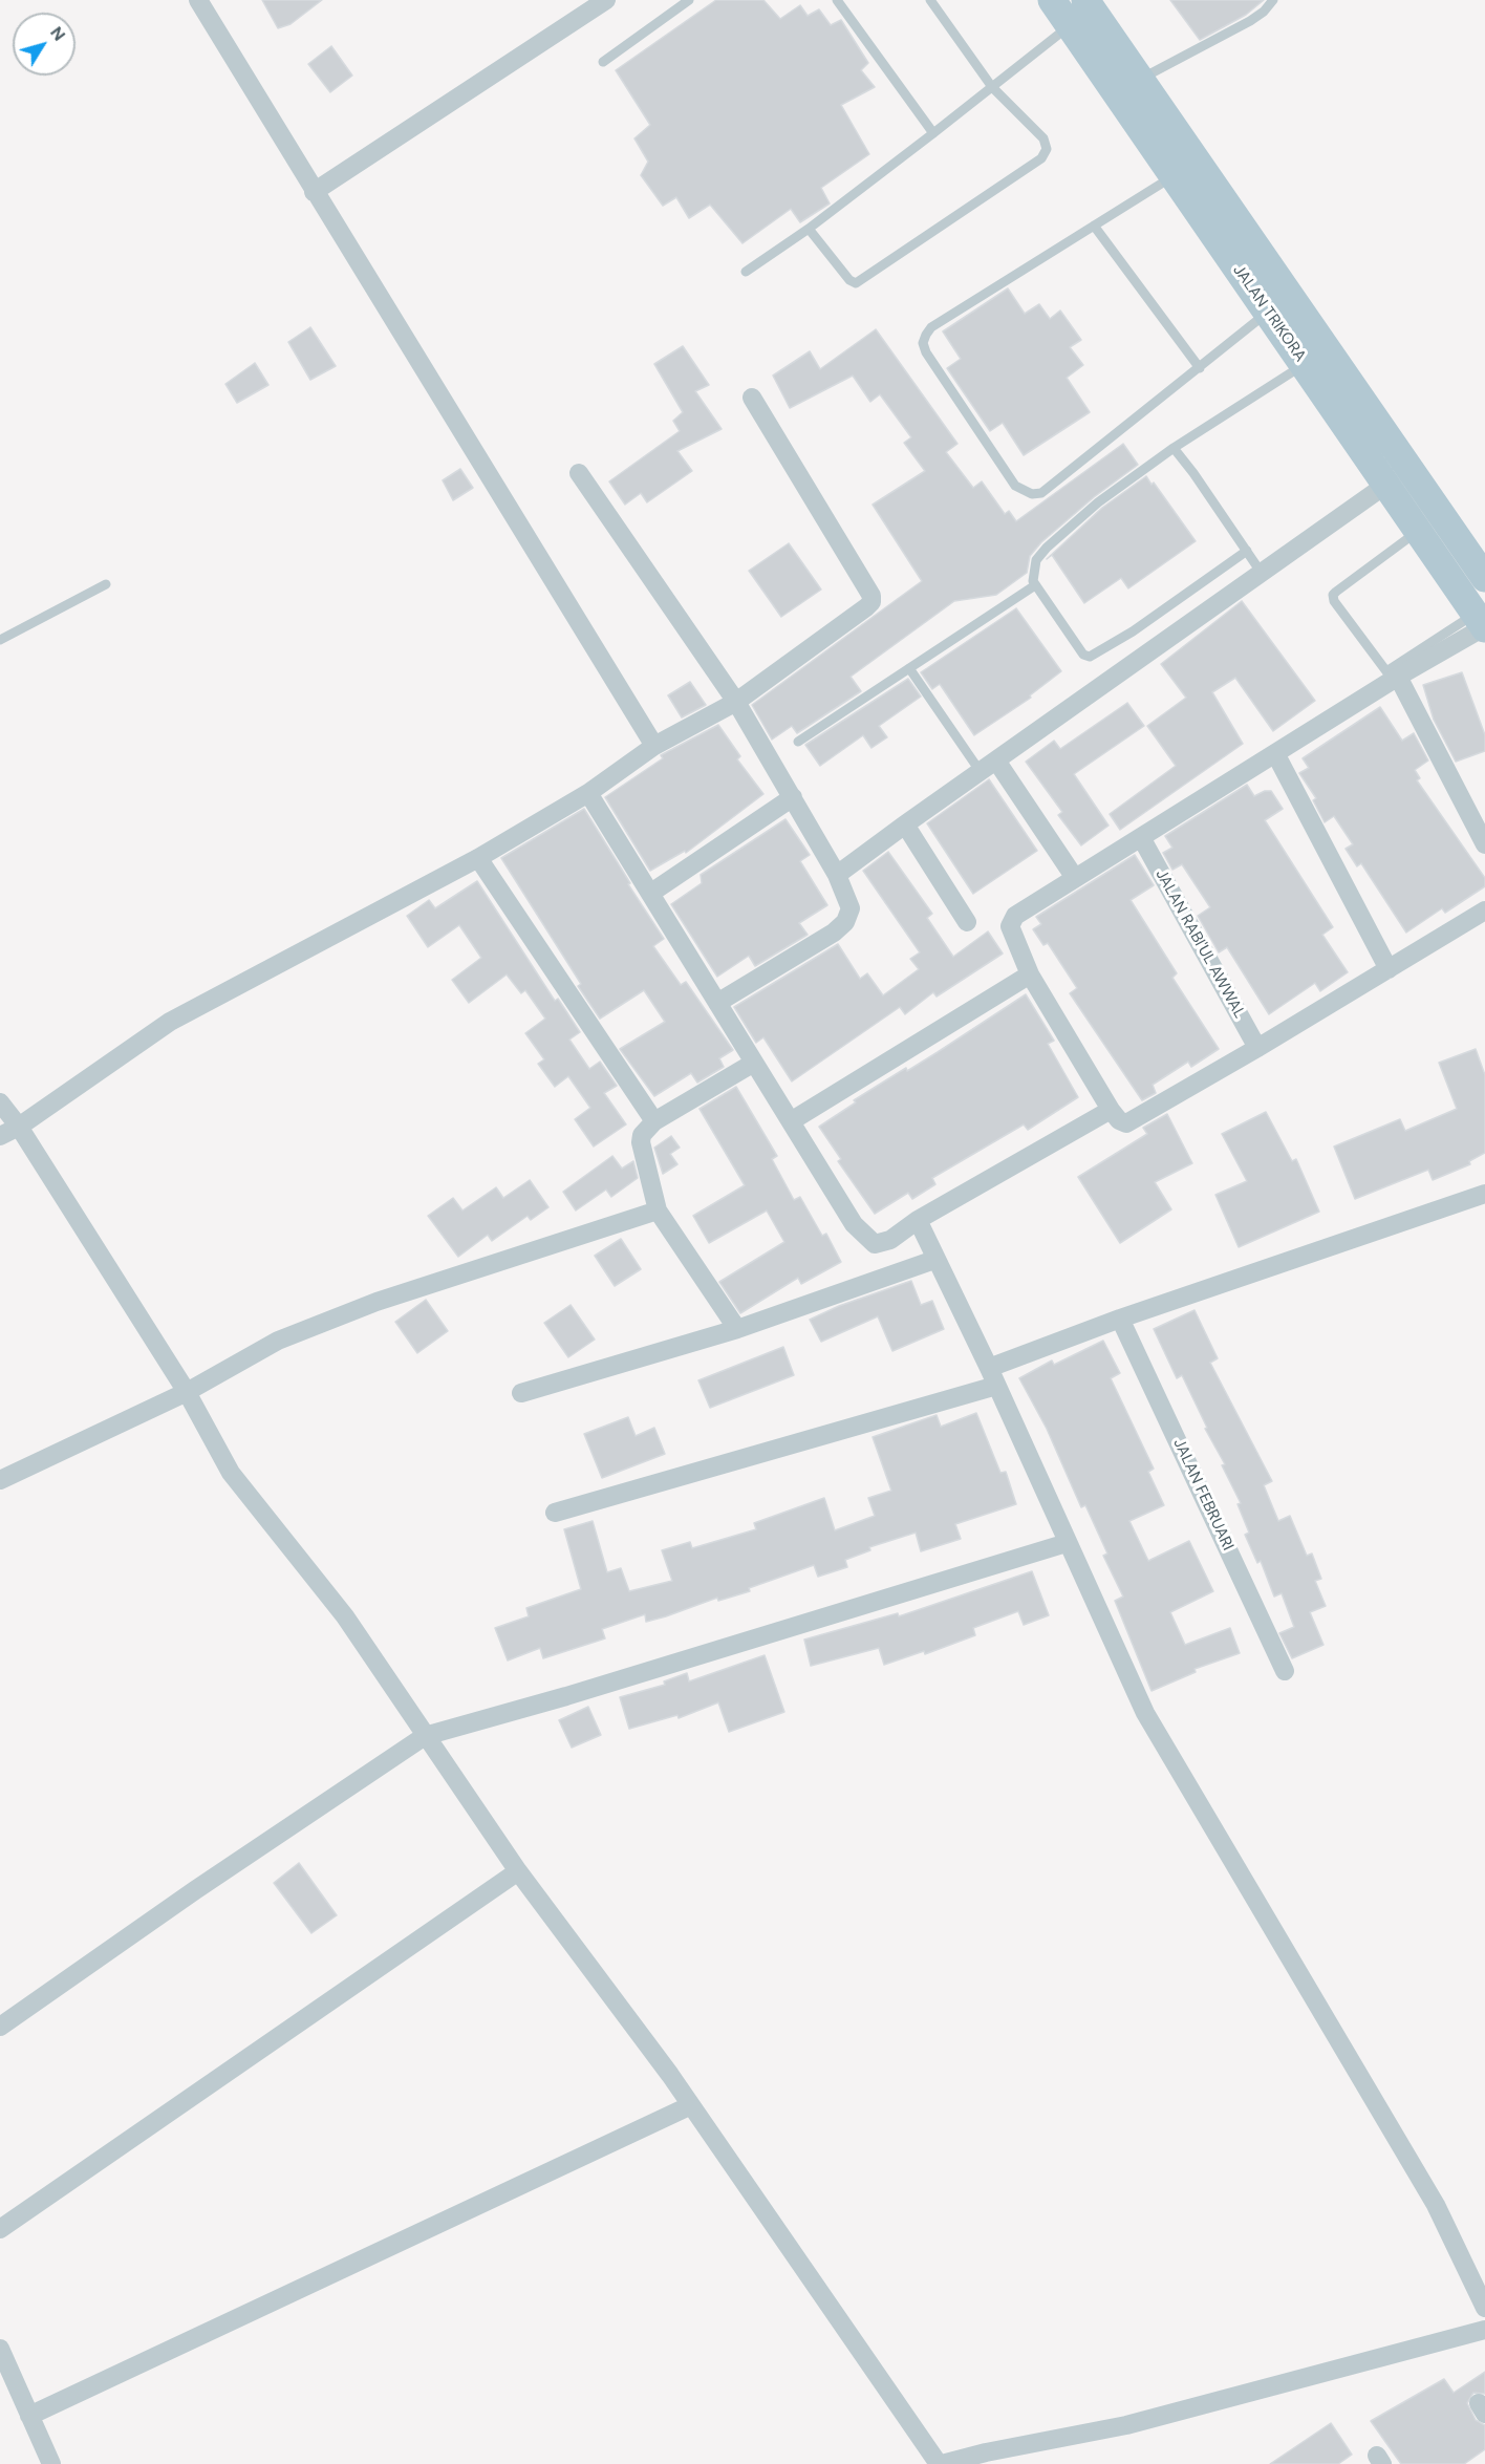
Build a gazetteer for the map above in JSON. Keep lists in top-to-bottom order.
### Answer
{
  "streets": {
    "main road": ["JALAN TRIKORA"],
    "street": ["JALAN RABI'UL AWWAL", "JALAN FEBRUARI"]
  },
  "north": "top right"
}
